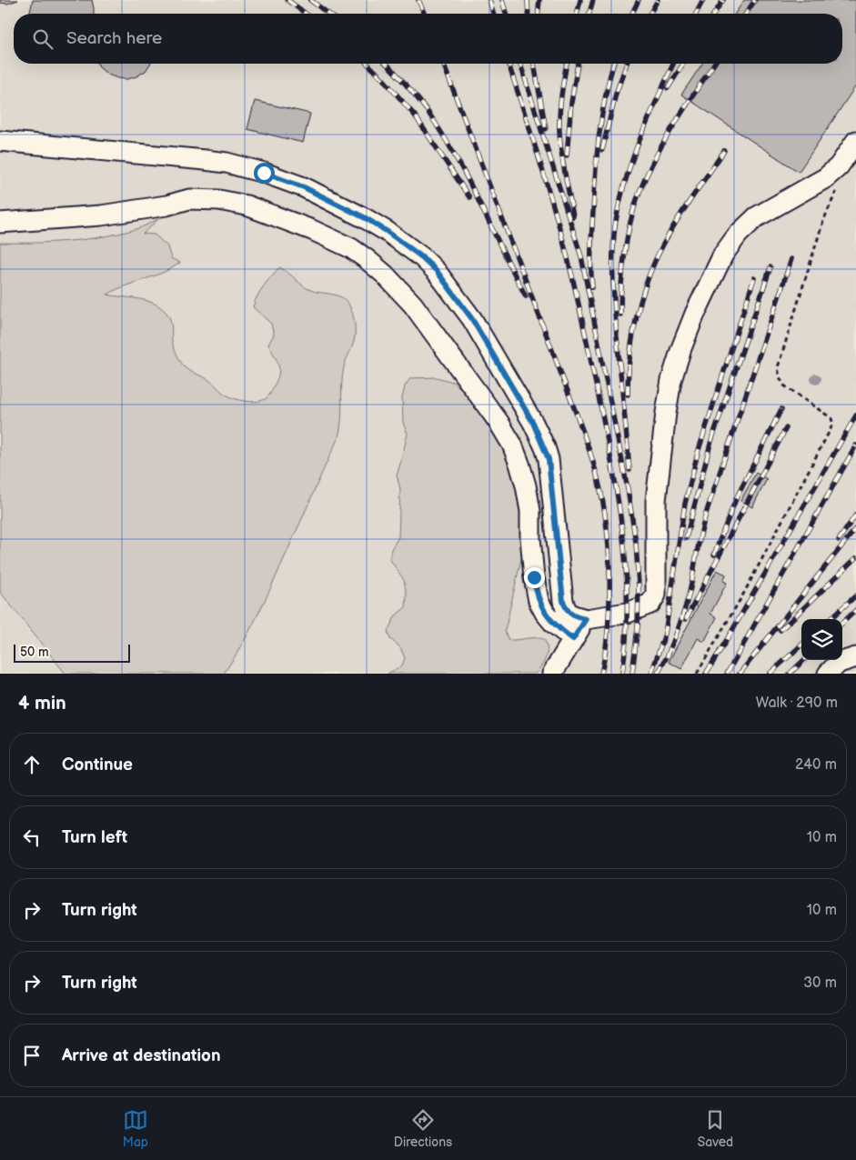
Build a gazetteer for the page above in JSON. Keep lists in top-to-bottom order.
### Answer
{
  "scale_bar": "50 m",
  "page": {
    "search": "Search here",
    "scale": "50 m",
    "heading": ["4 min", "Walk · 290 m"],
    "list": [
      ["Continue", "240 m"],
      ["Turn left", "10 m"],
      ["Turn right", "10 m"],
      ["Turn right", "30 m"],
      "Arrive at destination"
    ],
    "nav": ["Map", "Directions", "Saved"]
  }
}
